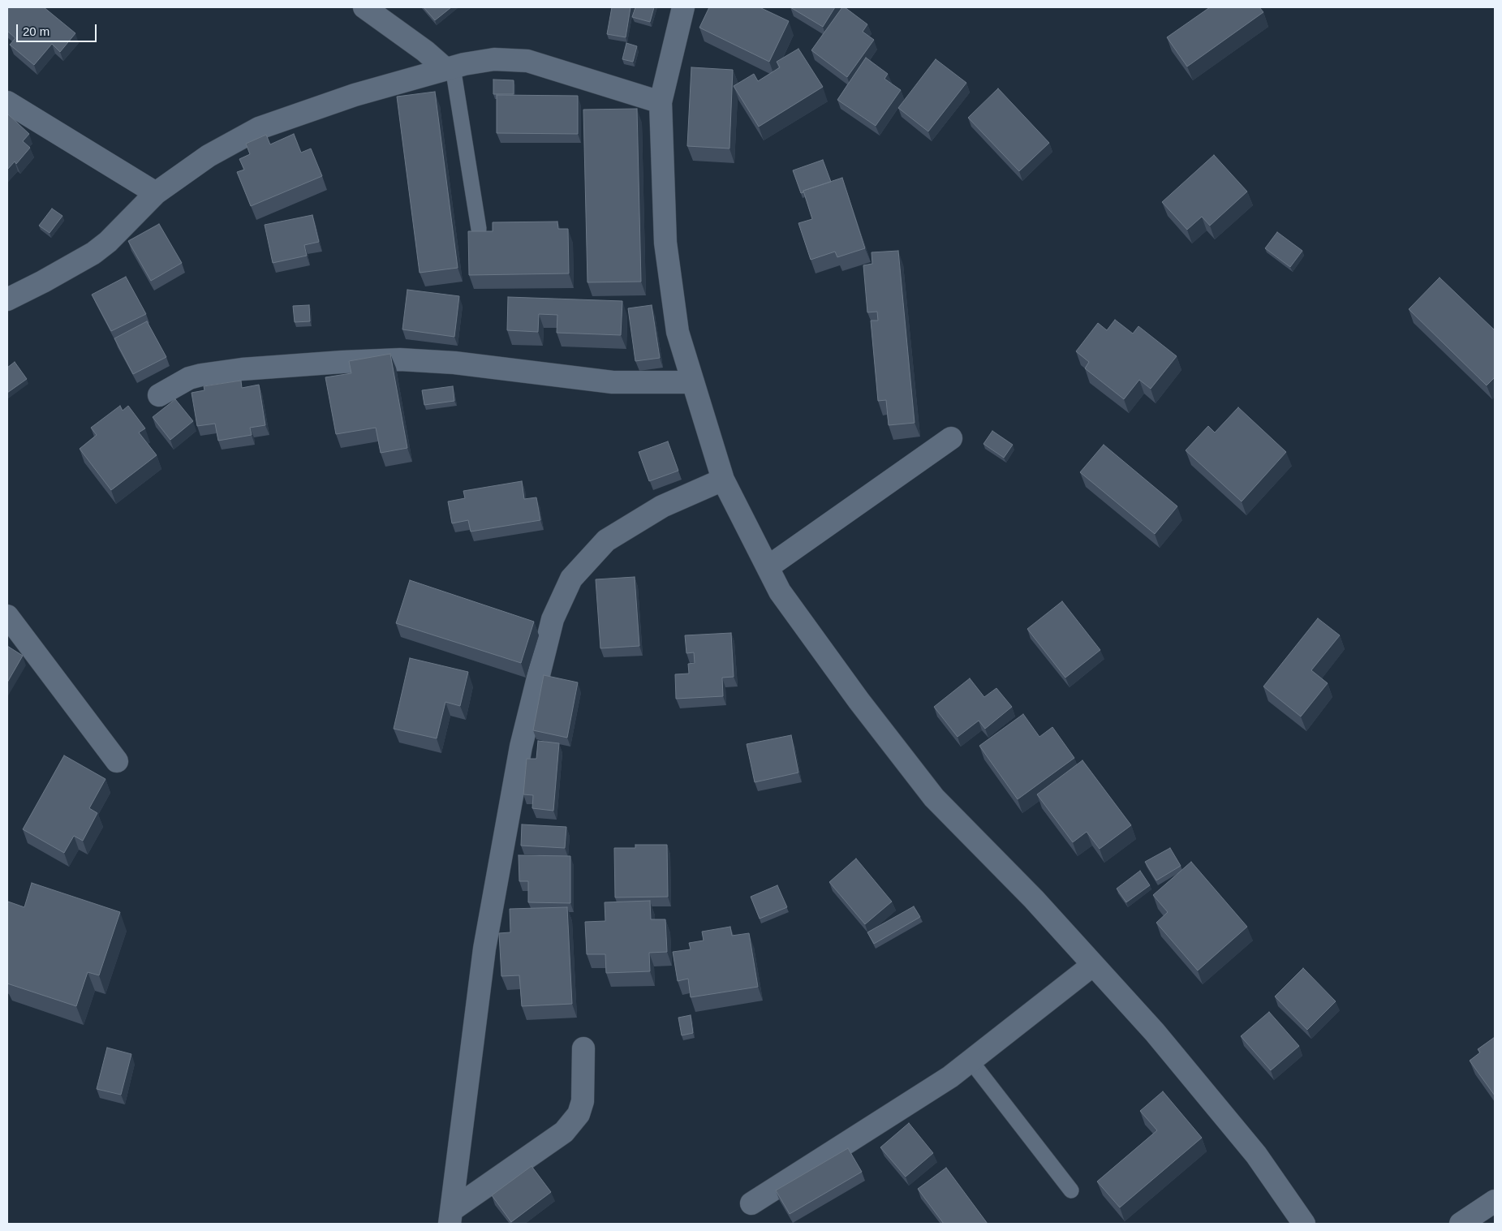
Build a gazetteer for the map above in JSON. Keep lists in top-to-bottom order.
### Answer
{
  "scale_bar": "20 m"
}
